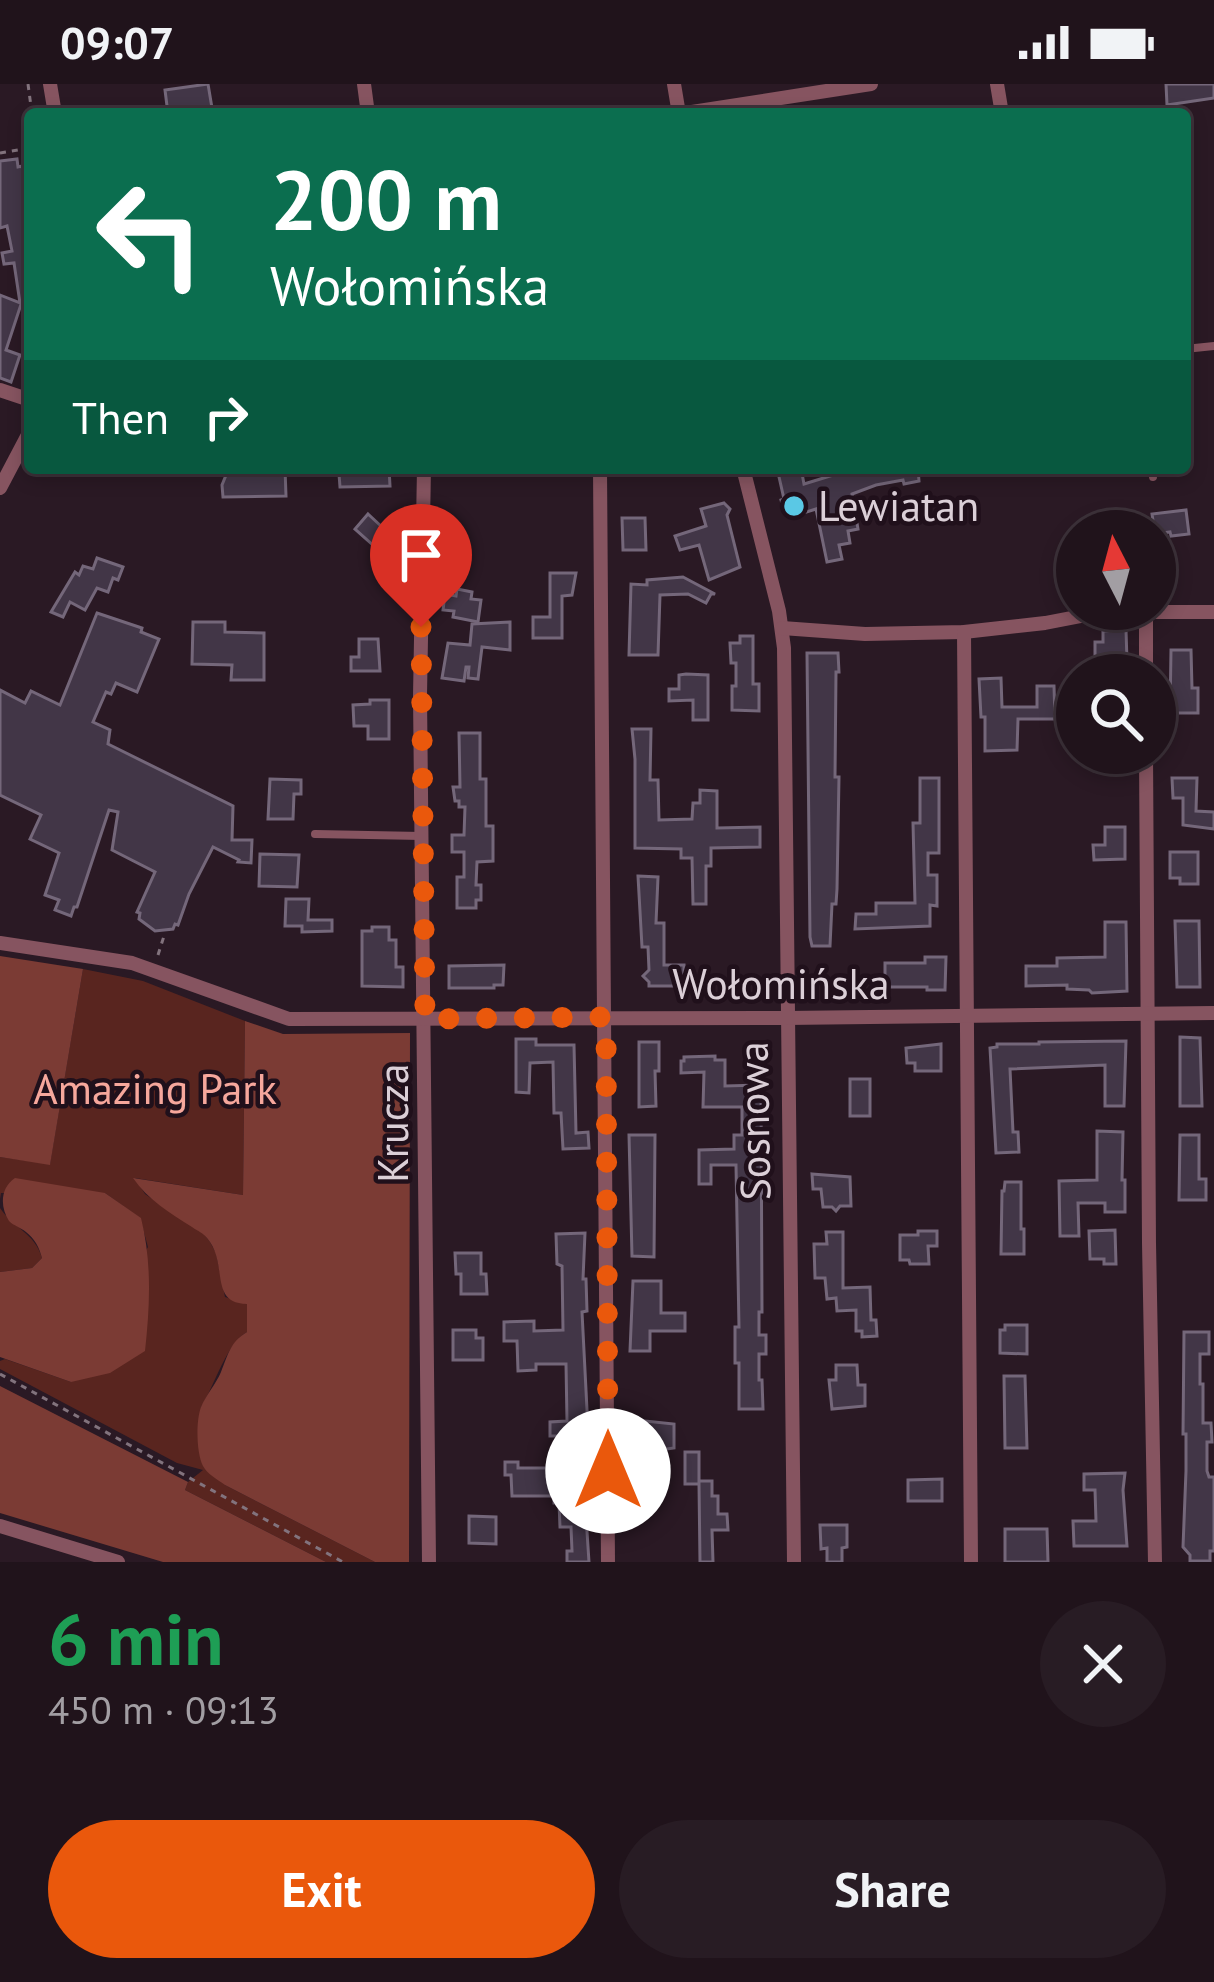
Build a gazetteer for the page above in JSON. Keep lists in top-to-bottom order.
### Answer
{
  "streets": {
    "street": ["Wołomińska", "Sosnowa", "Krucza"]
  },
  "crossings": [
    ["Wołomińska", "Sosnowa"],
    ["Wołomińska", "Krucza"]
  ],
  "parks": ["Amazing Park"],
  "places": ["Lewiatan"],
  "north": "top",
  "page": {
    "status": "09:07",
    "turn": ["200 m", "Wołomińska"],
    "then": "Then",
    "heading": ["6 min", "450 m · 09:13"],
    "buttons": ["Exit", "Share"]
  }
}
